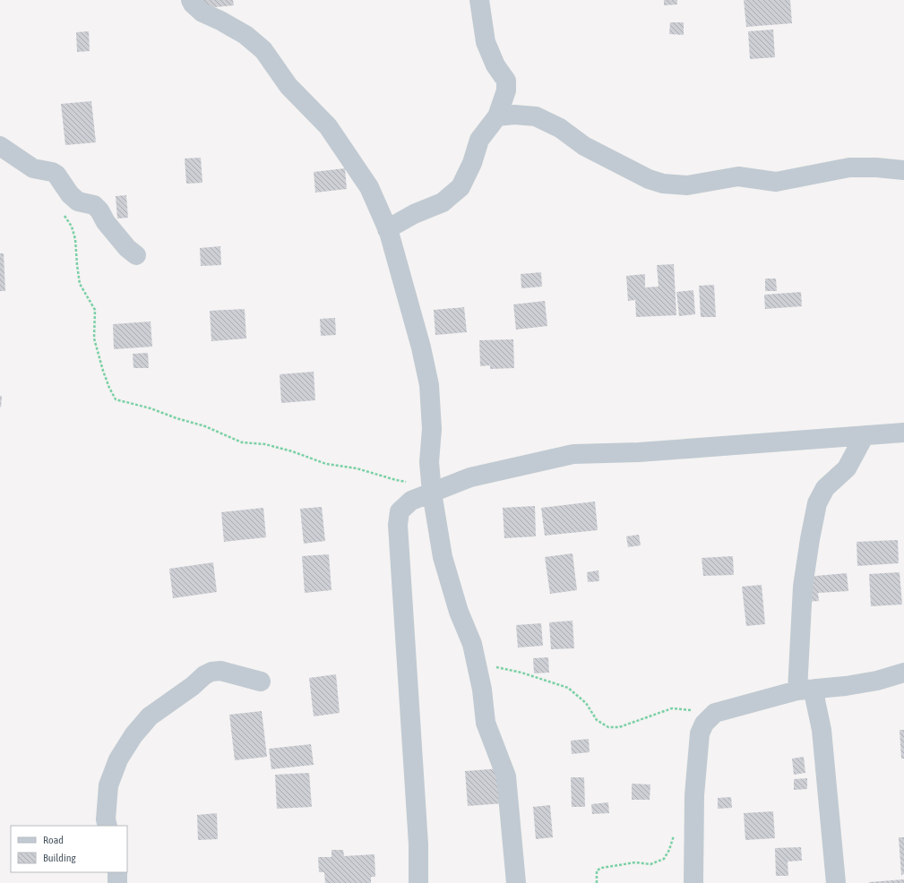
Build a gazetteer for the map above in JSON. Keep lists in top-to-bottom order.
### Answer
{
  "legend": ["Road", "Building"]
}
